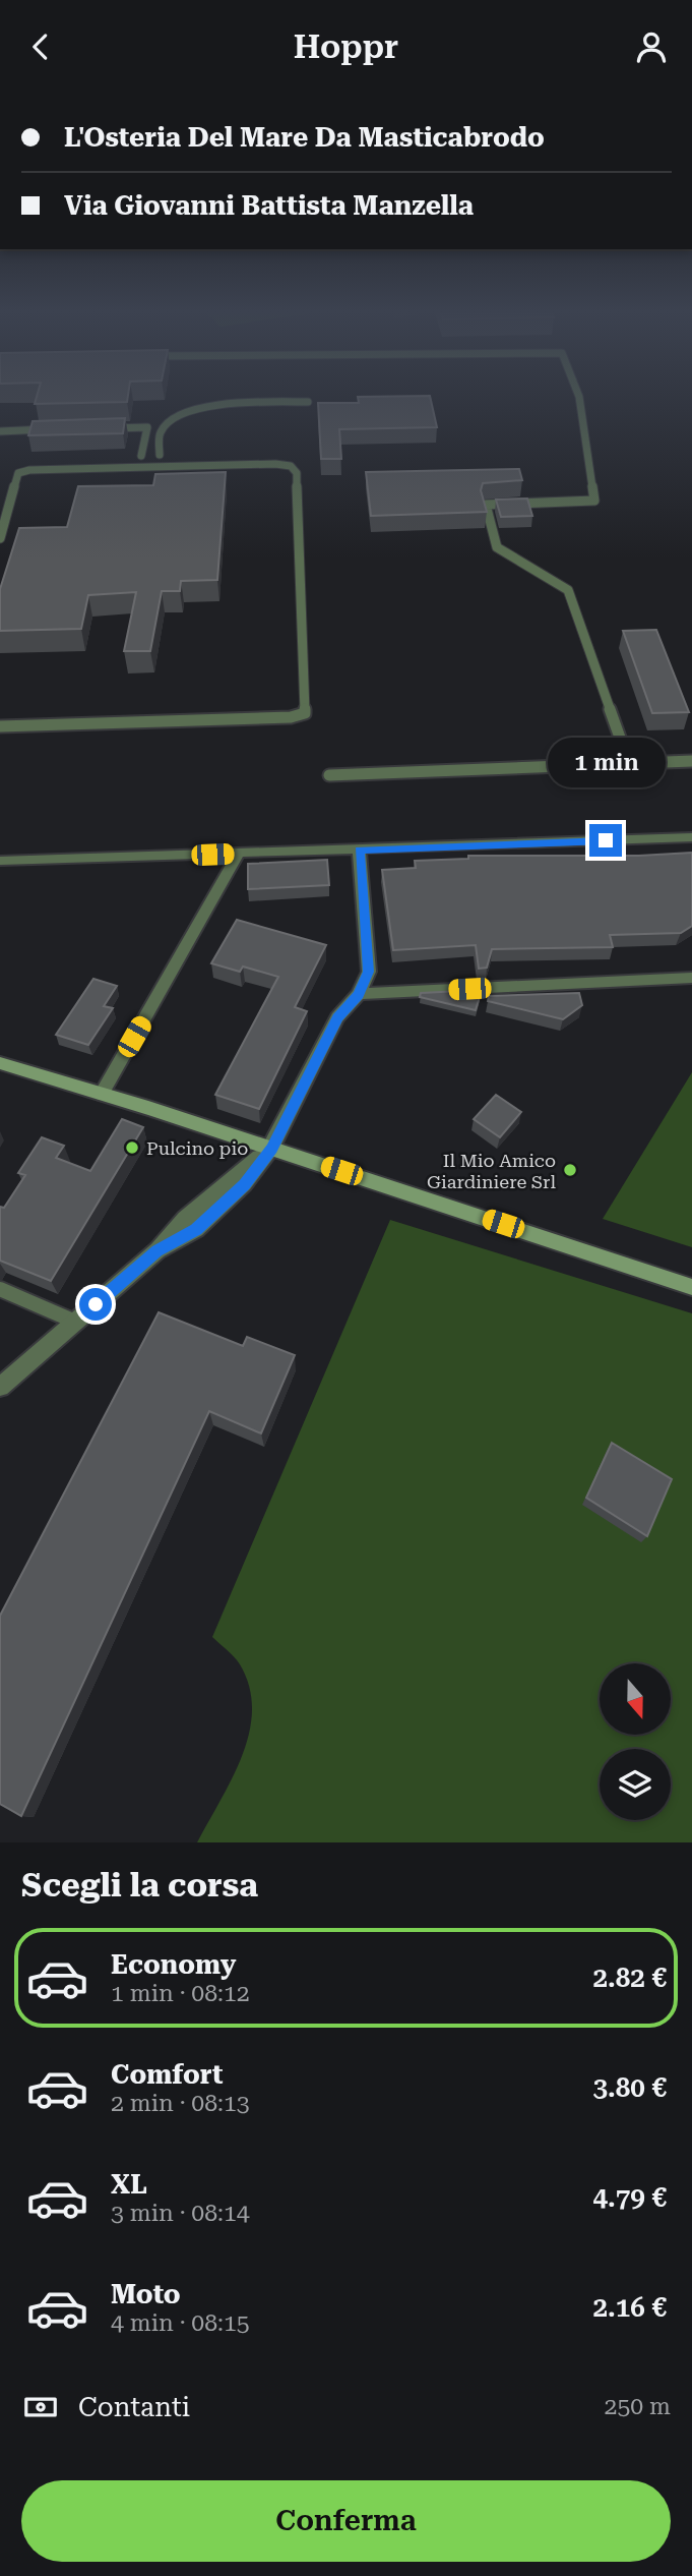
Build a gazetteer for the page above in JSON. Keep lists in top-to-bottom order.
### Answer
{
  "places": ["Pulcino pio", "Il Mio Amico Giardiniere Srl"],
  "north": "bottom",
  "page": {
    "header": "Hoppr",
    "banner": ["L'Osteria Del Mare Da Masticabrodo", "Via Giovanni Battista Manzella"],
    "bubble": "1 min",
    "heading": "Scegli la corsa",
    "list": [
      {
        "name": "Economy",
        "note": "1 min · 08:12",
        "value": "2.82 €"
      },
      {
        "name": "Comfort",
        "note": "2 min · 08:13",
        "value": "3.80 €"
      },
      {
        "name": "XL",
        "note": "3 min · 08:14",
        "value": "4.79 €"
      },
      {
        "name": "Moto",
        "note": "4 min · 08:15",
        "value": "2.16 €"
      }
    ],
    "pay": ["Contanti", "250 m"],
    "buttons": "Conferma"
  }
}
